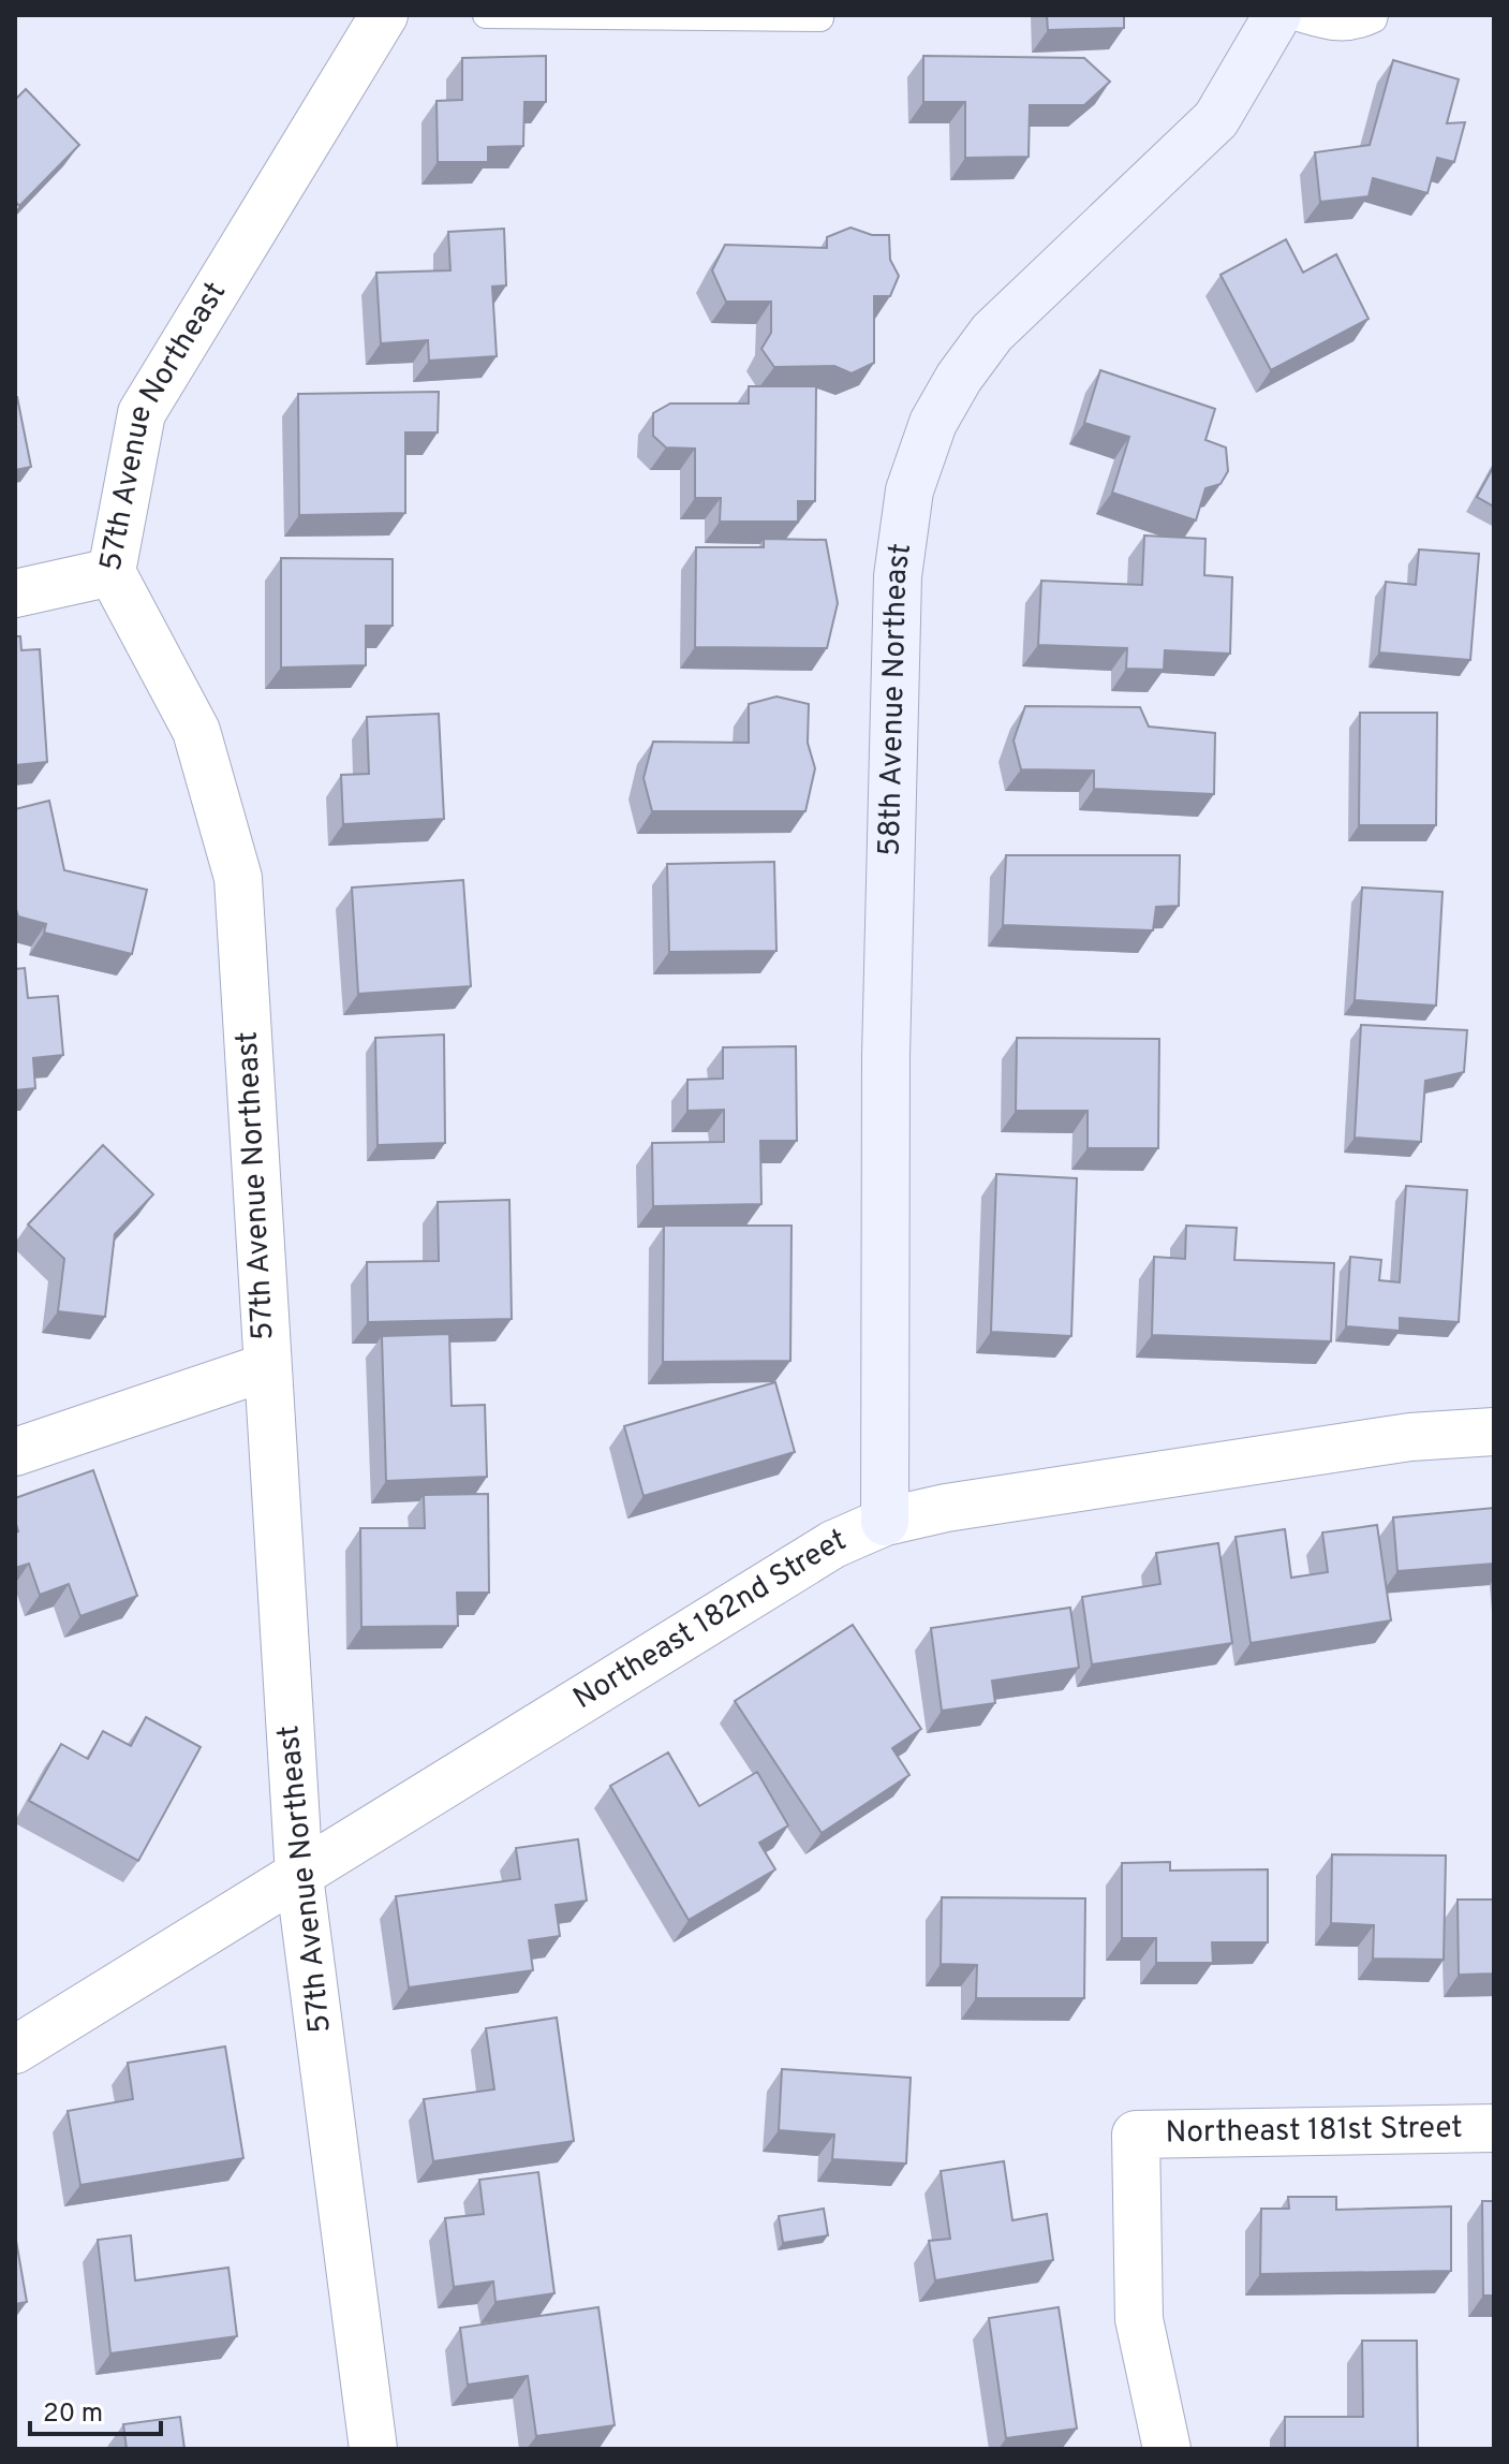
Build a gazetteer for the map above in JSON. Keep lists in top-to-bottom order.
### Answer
{
  "streets": {
    "street": [
      "57th Avenue Northeast",
      "58th Avenue Northeast",
      "Northeast 182nd Street",
      "Northeast 181st Street"
    ]
  },
  "crossings": [
    ["57th Avenue Northeast", "Northeast 182nd Street"],
    ["58th Avenue Northeast", "Northeast 182nd Street"]
  ],
  "scale_bar": "20 m"
}
